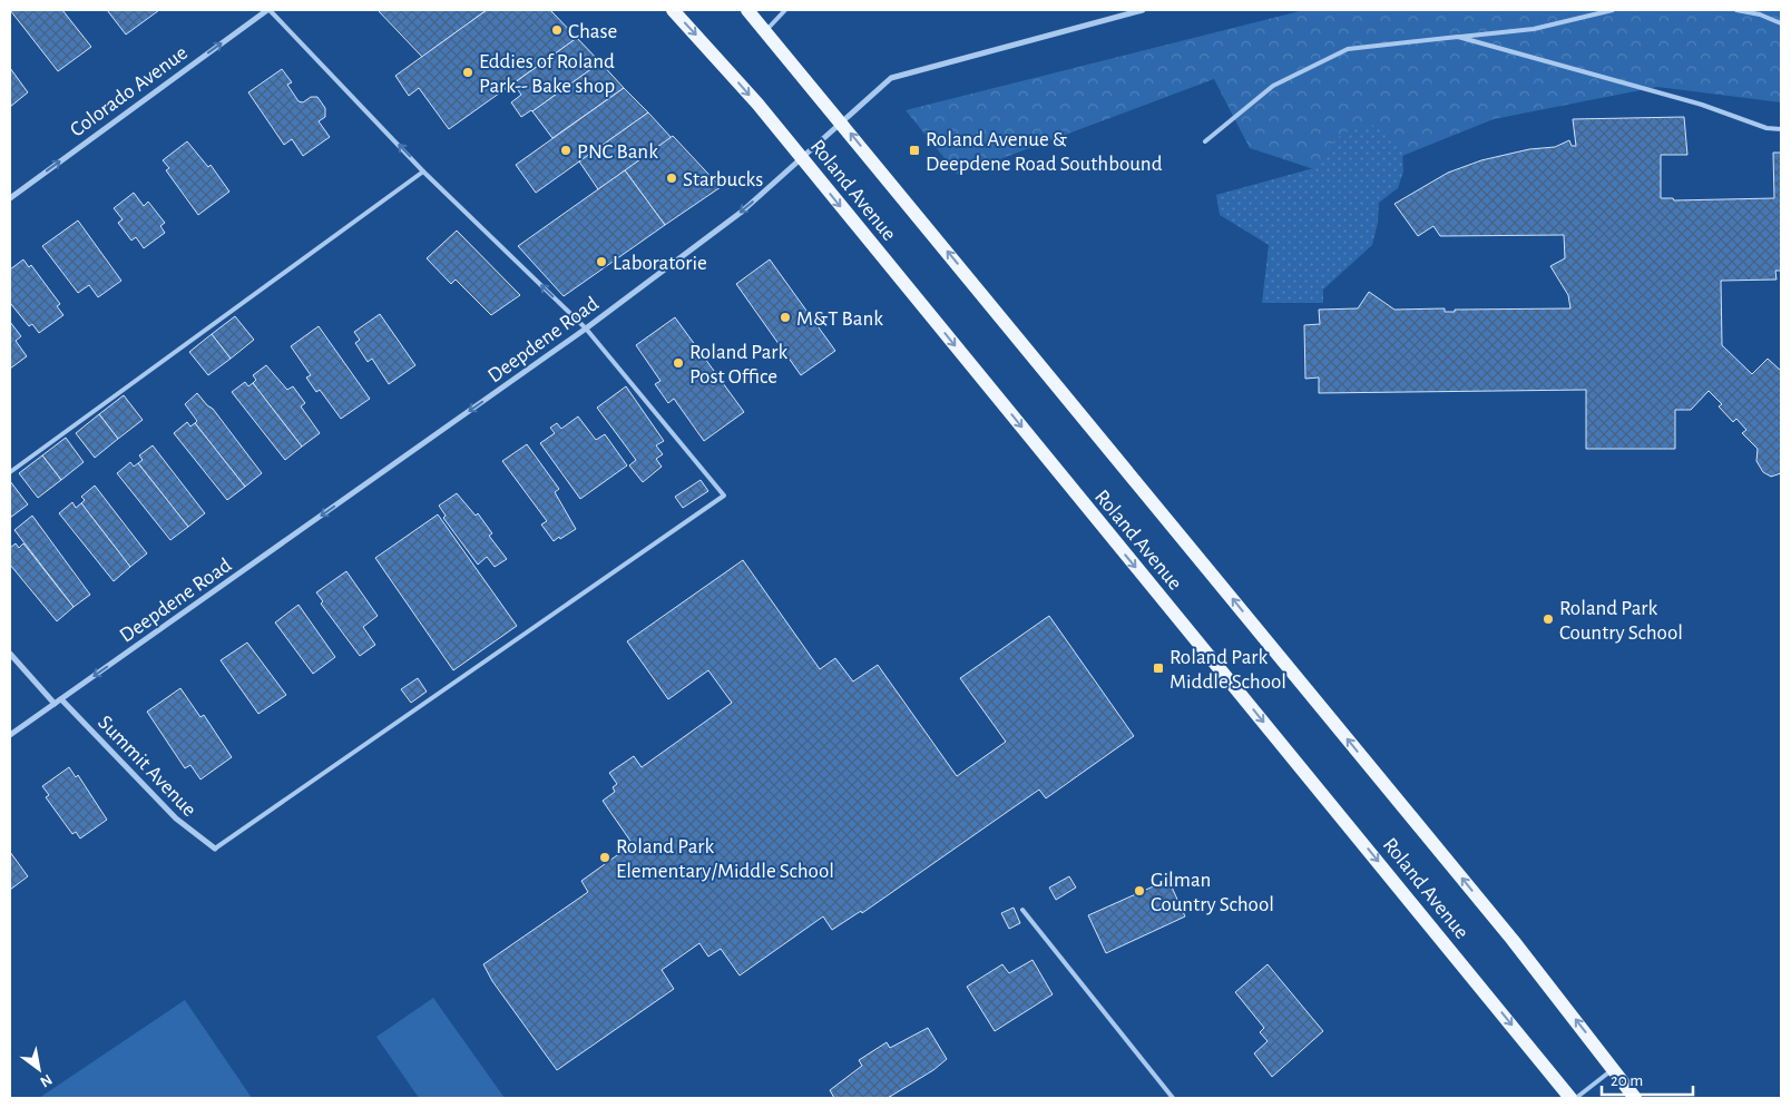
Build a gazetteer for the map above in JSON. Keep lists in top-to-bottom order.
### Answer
{
  "streets": {
    "main road": ["Roland Avenue"],
    "street": ["Colorado Avenue", "Deepdene Road", "Summit Avenue"]
  },
  "crossings": [
    ["Roland Avenue", "Deepdene Road"],
    ["Deepdene Road", "Summit Avenue"]
  ],
  "one_way": ["Colorado Avenue", "Deepdene Road"],
  "places": {
    "other": [
      "Chase",
      "Eddies of Roland Park-- Bake shop",
      "PNC Bank",
      "Starbucks",
      "Laboratorie",
      "M&T Bank",
      "Roland Park Post Office",
      "Roland Park Country School",
      "Roland Park Elementary/Middle School",
      "Gilman Country School"
    ],
    "transit": ["Roland Avenue & Deepdene Road Southbound", "Roland Park Middle School"]
  },
  "scale_bar": "20 m",
  "north": "bottom right"
}
